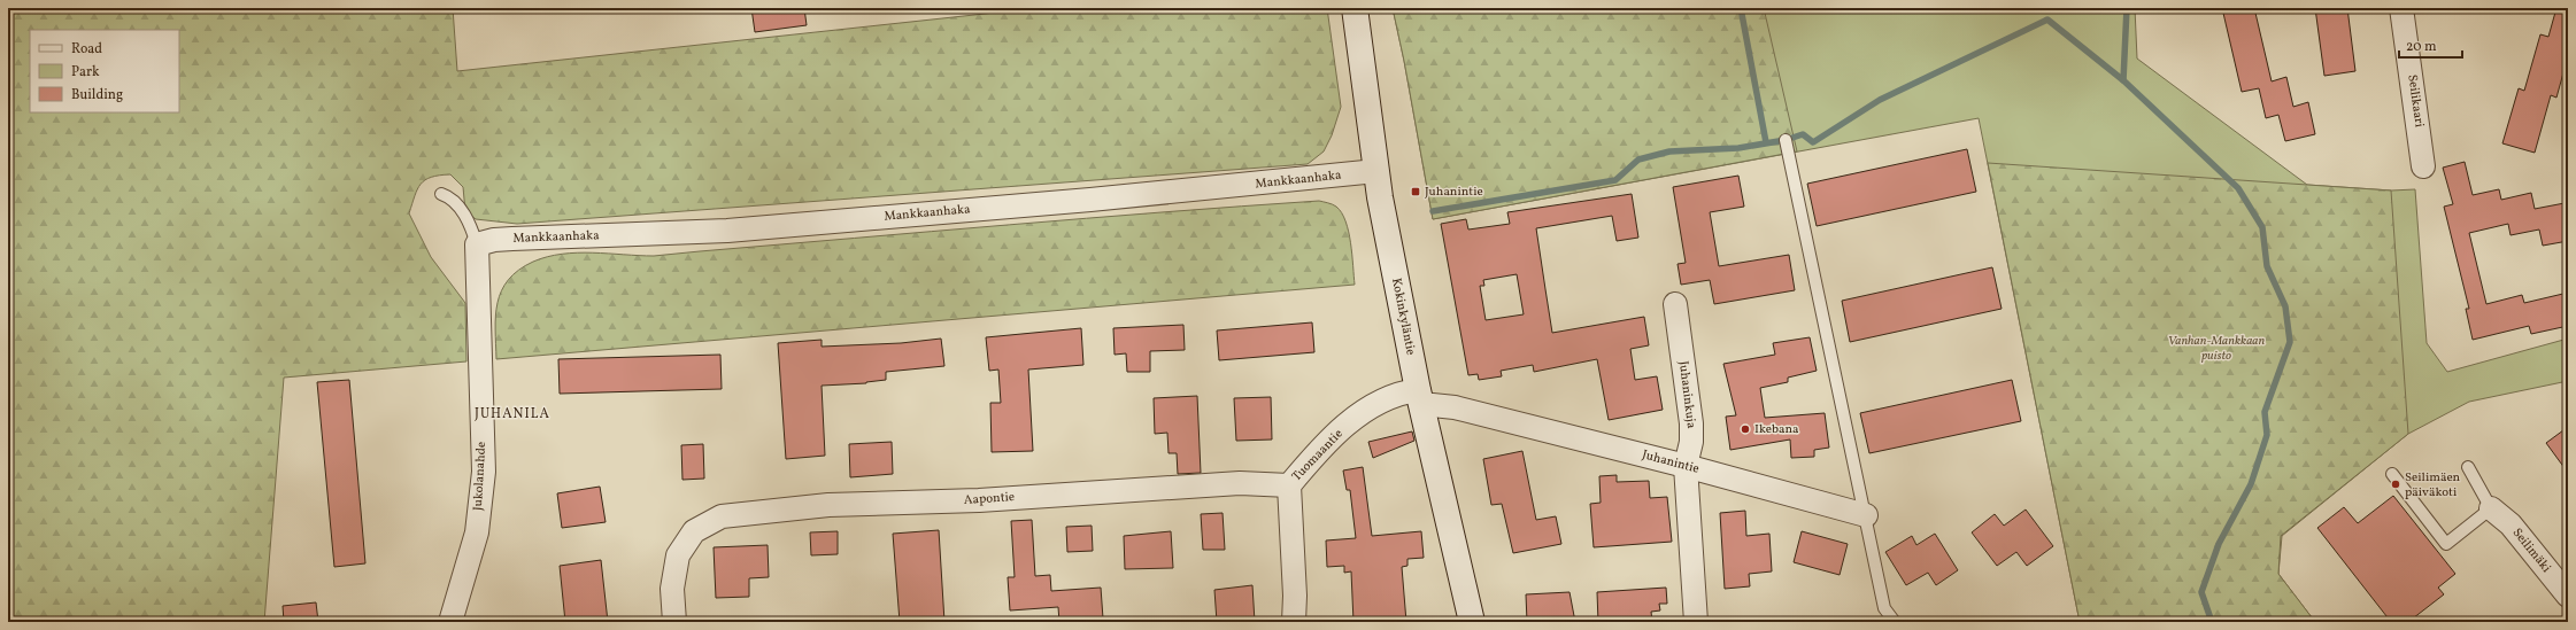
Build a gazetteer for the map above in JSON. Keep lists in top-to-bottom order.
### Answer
{
  "streets": {
    "main road": ["Kokinkyläntie"],
    "street": [
      "Seilikaari",
      "Mankkaanhaka",
      "Juhaninkuja",
      "Tuomaantie",
      "Juhanintie",
      "Jukolanahde",
      "Aapontie",
      "Seilimäki"
    ]
  },
  "crossings": [
    ["Mankkaanhaka", "Kokinkyläntie"],
    ["Mankkaanhaka", "Jukolanahde"],
    ["Kokinkyläntie", "Tuomaantie"],
    ["Kokinkyläntie", "Juhanintie"],
    ["Juhaninkuja", "Juhanintie"],
    ["Tuomaantie", "Juhanintie"],
    ["Tuomaantie", "Aapontie"]
  ],
  "districts": ["JUHANILA"],
  "parks": ["Vanhan-Mankkaan puisto"],
  "places": {
    "transit": ["Juhanintie"],
    "other": ["Ikebana", "Seilimäen päiväkoti"]
  },
  "legend": ["Road", "Park", "Building"],
  "scale_bar": "20 m"
}
